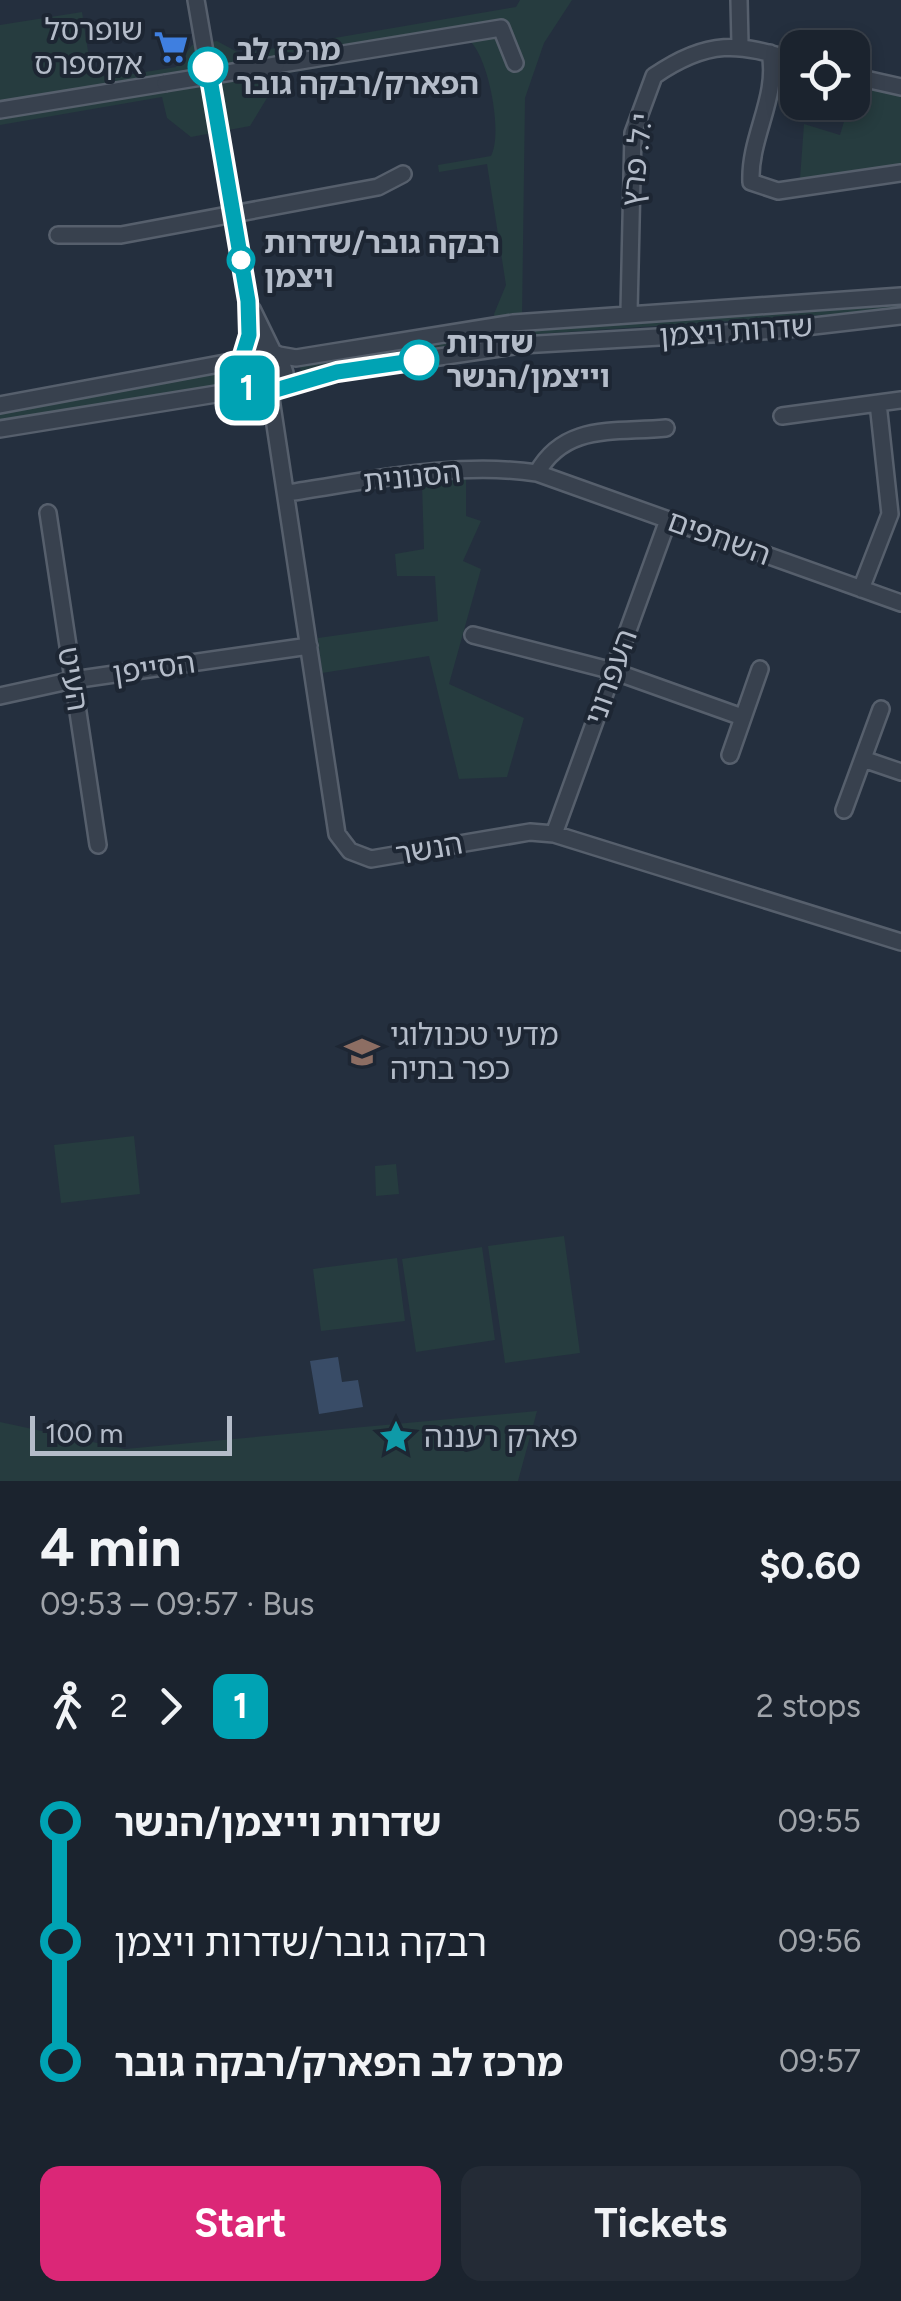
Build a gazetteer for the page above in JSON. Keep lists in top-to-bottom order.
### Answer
{
  "streets": {
    "street": [
      "י.ל. פרץ",
      "שדרות ויצמן",
      "הסנונית",
      "השחפים",
      "הסייפן",
      "העפרוני",
      "העיט",
      "הנשר"
    ]
  },
  "crossings": [
    ["י.ל. פרץ", "שדרות ויצמן"],
    ["שדרות ויצמן", "הנשר"],
    ["הסנונית", "השחפים"],
    ["הסנונית", "הנשר"],
    ["השחפים", "העפרוני"],
    ["הסייפן", "העיט"],
    ["הסייפן", "הנשר"],
    ["העפרוני", "הנשר"]
  ],
  "places": {
    "supermarket": ["שופרסל אקספרס"],
    "other": ["מרכז לב הפארק/רבקה גובר", "רבקה גובר/שדרות ויצמן", "שדרות וייצמן/הנשר"],
    "school or university": ["מדעי טכנולוגי כפר בתיה"],
    "place": ["פארק רעננה"]
  },
  "lines": ["bus line 1"],
  "scale_bar": "100 m",
  "page": {
    "on_map": "1",
    "scale": "100 m",
    "heading": ["4 min", "09:53 – 09:57 · Bus", "$0.60"],
    "legs": ["2", "1", "2 stops"],
    "list": [
      {
        "name": "שדרות וייצמן/הנשר",
        "value": "09:55"
      },
      {
        "name": "רבקה גובר/שדרות ויצמן",
        "value": "09:56"
      },
      {
        "name": "מרכז לב הפארק/רבקה גובר",
        "value": "09:57"
      }
    ],
    "buttons": ["Start", "Tickets"]
  }
}
